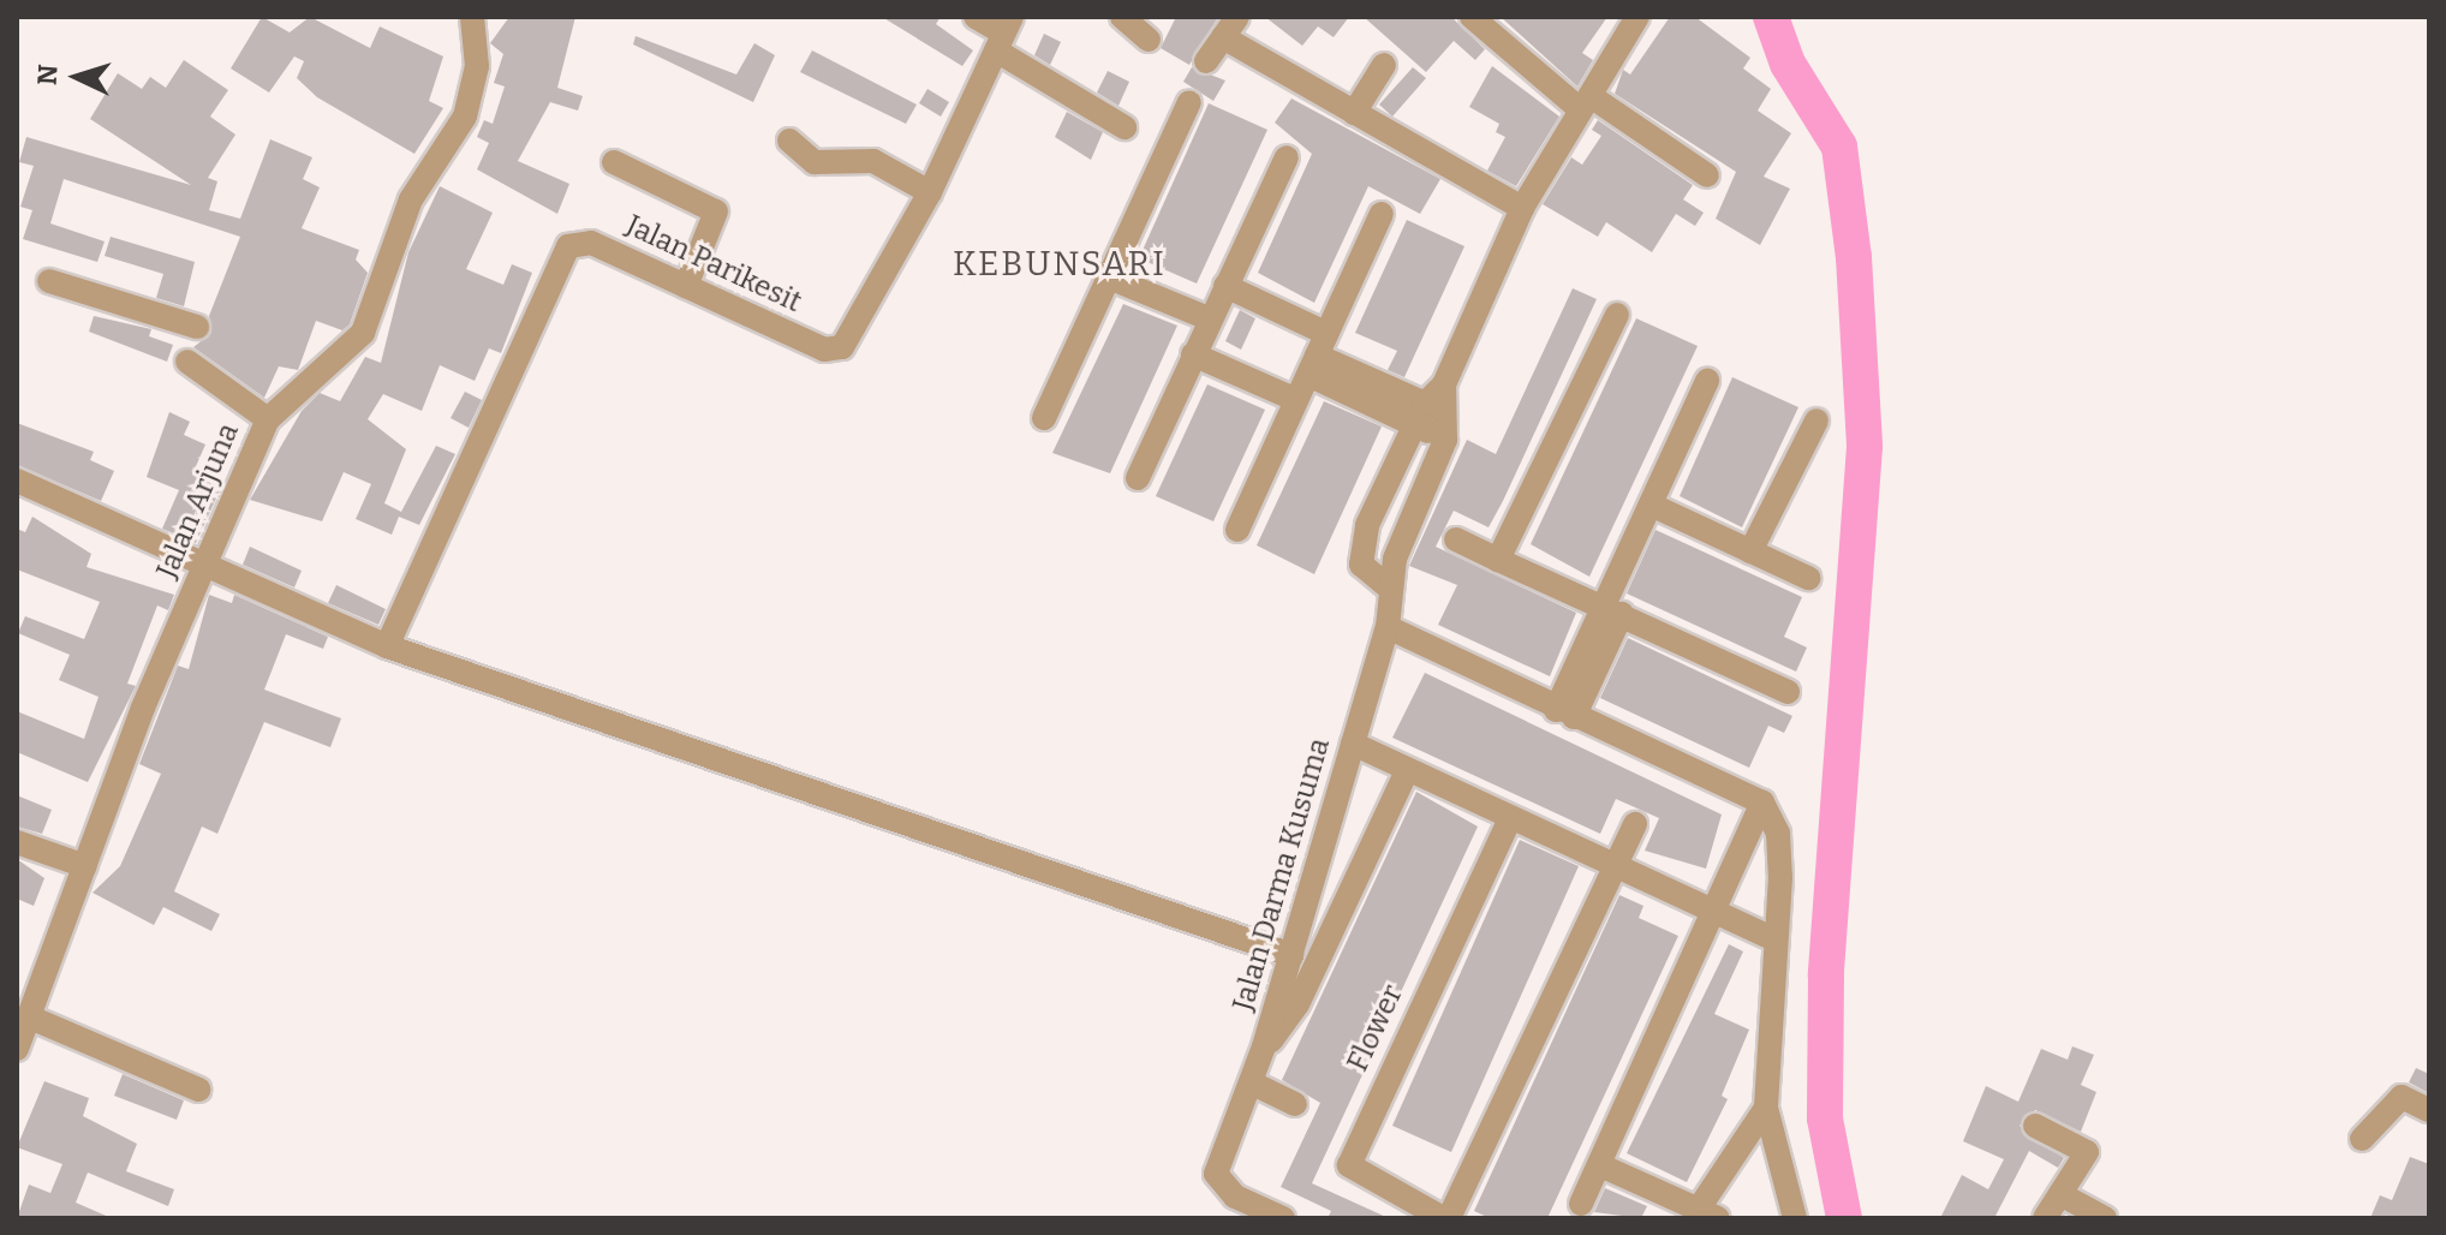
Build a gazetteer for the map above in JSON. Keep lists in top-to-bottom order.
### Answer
{
  "streets": {
    "street": [
      "Jalan Parikesit",
      "Jalan Arjuna",
      "Jalan Darma Kusuma",
      "Flower"
    ]
  },
  "districts": ["KEBUNSARI"],
  "north": "left"
}
